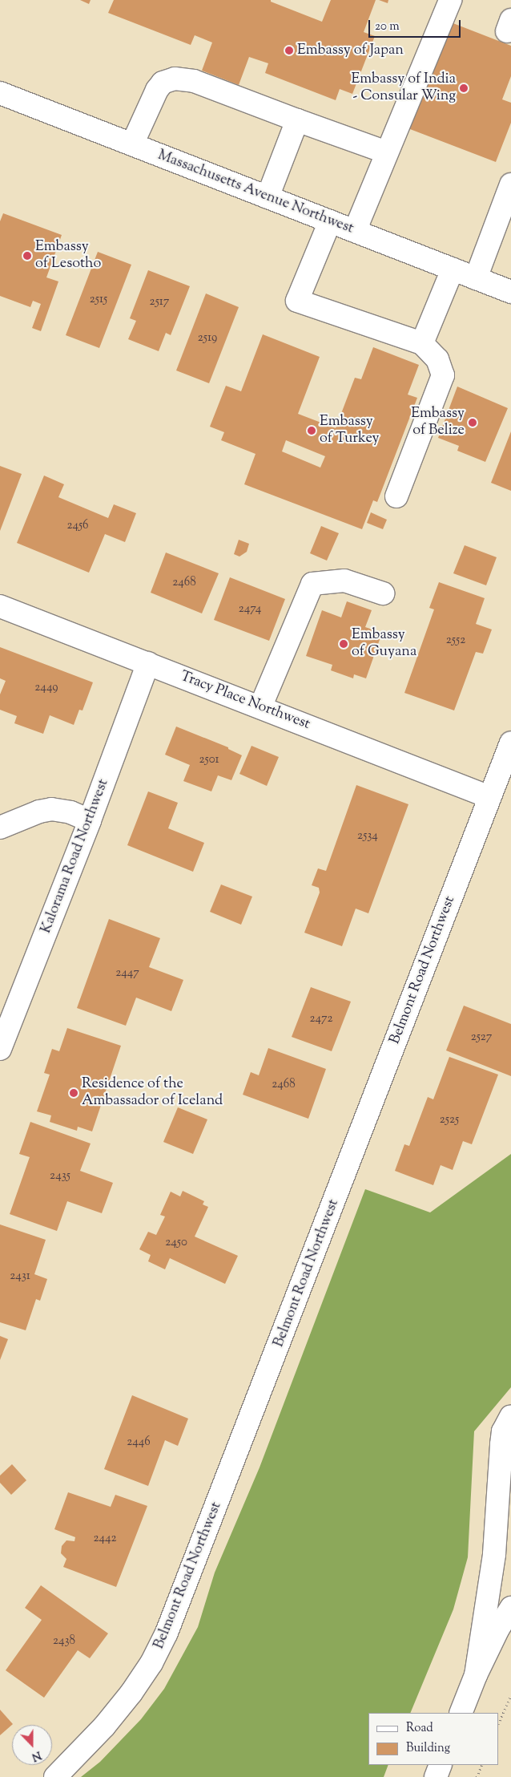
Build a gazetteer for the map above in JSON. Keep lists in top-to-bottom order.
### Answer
{
  "streets": {
    "street": [
      "Massachusetts Avenue Northwest",
      "Tracy Place Northwest",
      "Kalorama Road Northwest",
      "Belmont Road Northwest"
    ]
  },
  "crossings": [
    ["Tracy Place Northwest", "Kalorama Road Northwest"],
    ["Tracy Place Northwest", "Belmont Road Northwest"]
  ],
  "places": [
    "Embassy of Japan",
    "Embassy of India - Consular Wing",
    "Embassy of Lesotho",
    "Embassy of Belize",
    "Embassy of Turkey",
    "Embassy of Guyana",
    "Residence of the Ambassador of Iceland"
  ],
  "house_numbers": [
    "2515",
    "2517",
    "2519",
    "2456",
    "2468",
    "2474",
    "2552",
    "2449",
    "2501",
    "2534",
    "2447",
    "2472",
    "2527",
    "2468",
    "2525",
    "2435",
    "2450",
    "2431",
    "2446",
    "2442",
    "2438"
  ],
  "legend": ["Road", "Building"],
  "scale_bar": "20 m",
  "north": "bottom"
}
